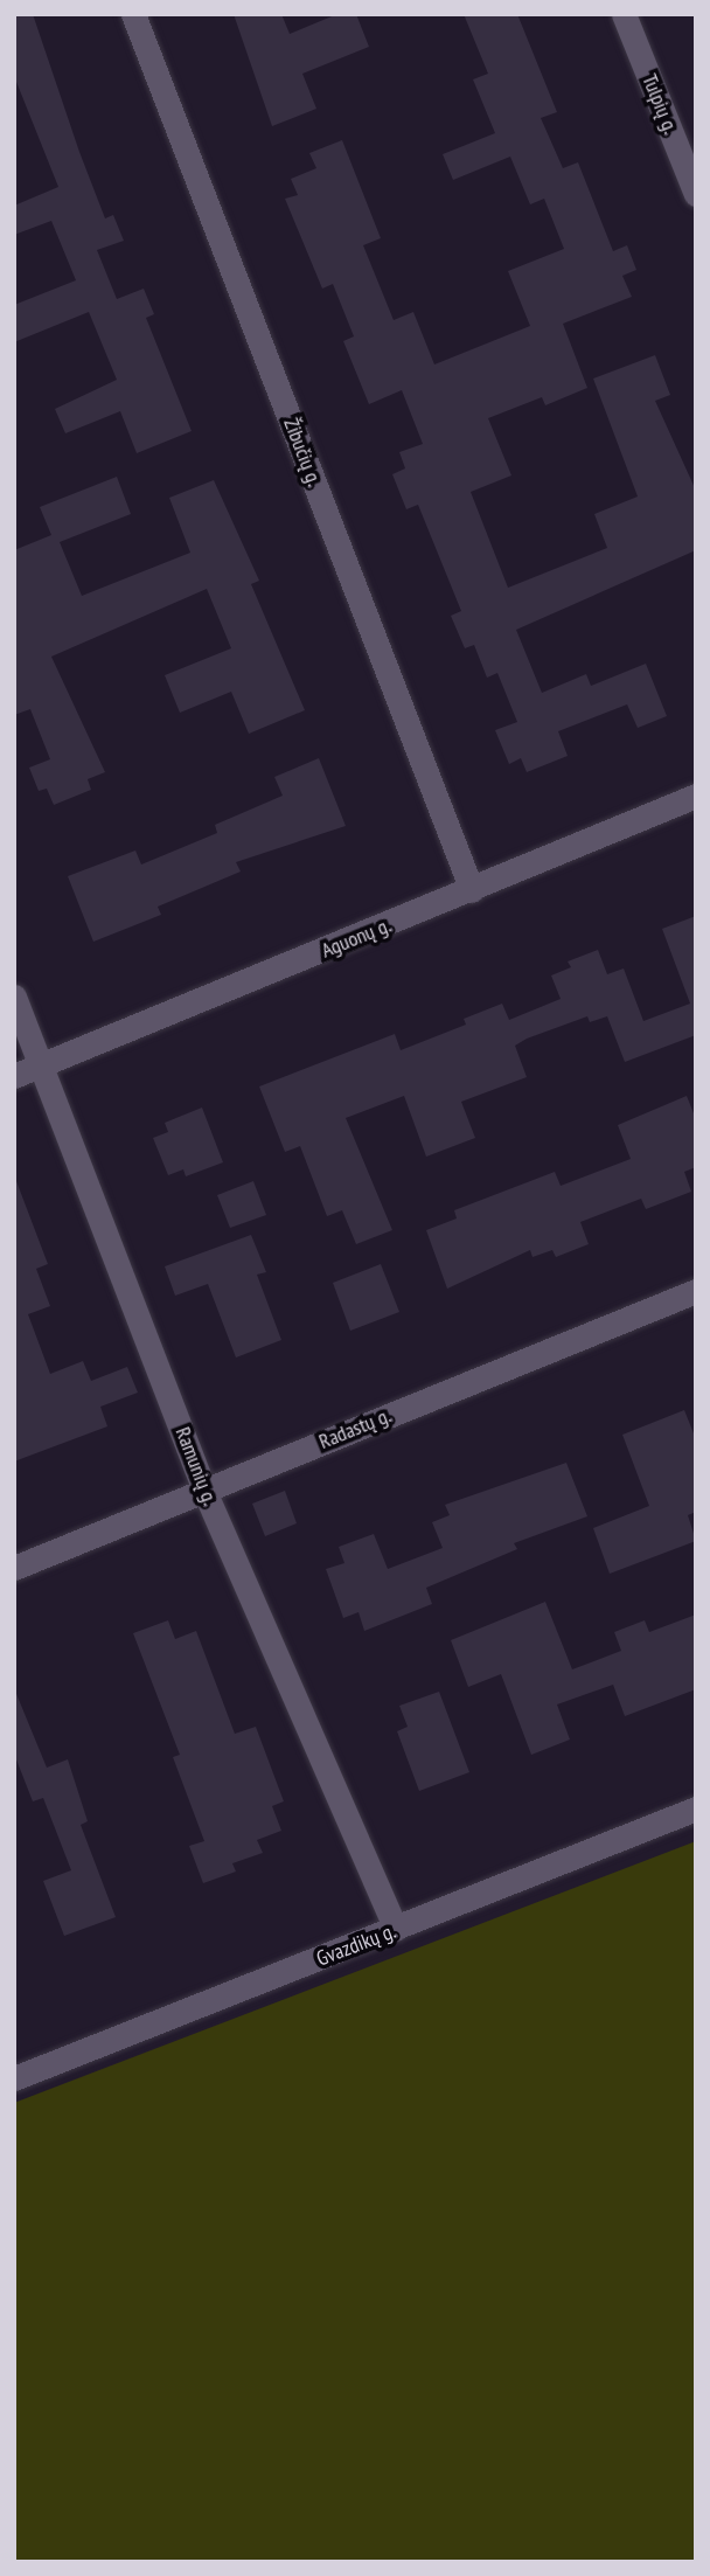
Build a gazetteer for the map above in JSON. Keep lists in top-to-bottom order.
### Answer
{
  "streets": {
    "street": [
      "Tulpių g.",
      "Žibučių g.",
      "Aguonų g.",
      "Radastų g.",
      "Ramunių g.",
      "Gvazdikų g."
    ]
  },
  "crossings": [
    ["Žibučių g.", "Aguonų g."],
    ["Aguonų g.", "Ramunių g."],
    ["Radastų g.", "Ramunių g."],
    ["Ramunių g.", "Gvazdikų g."]
  ]
}
